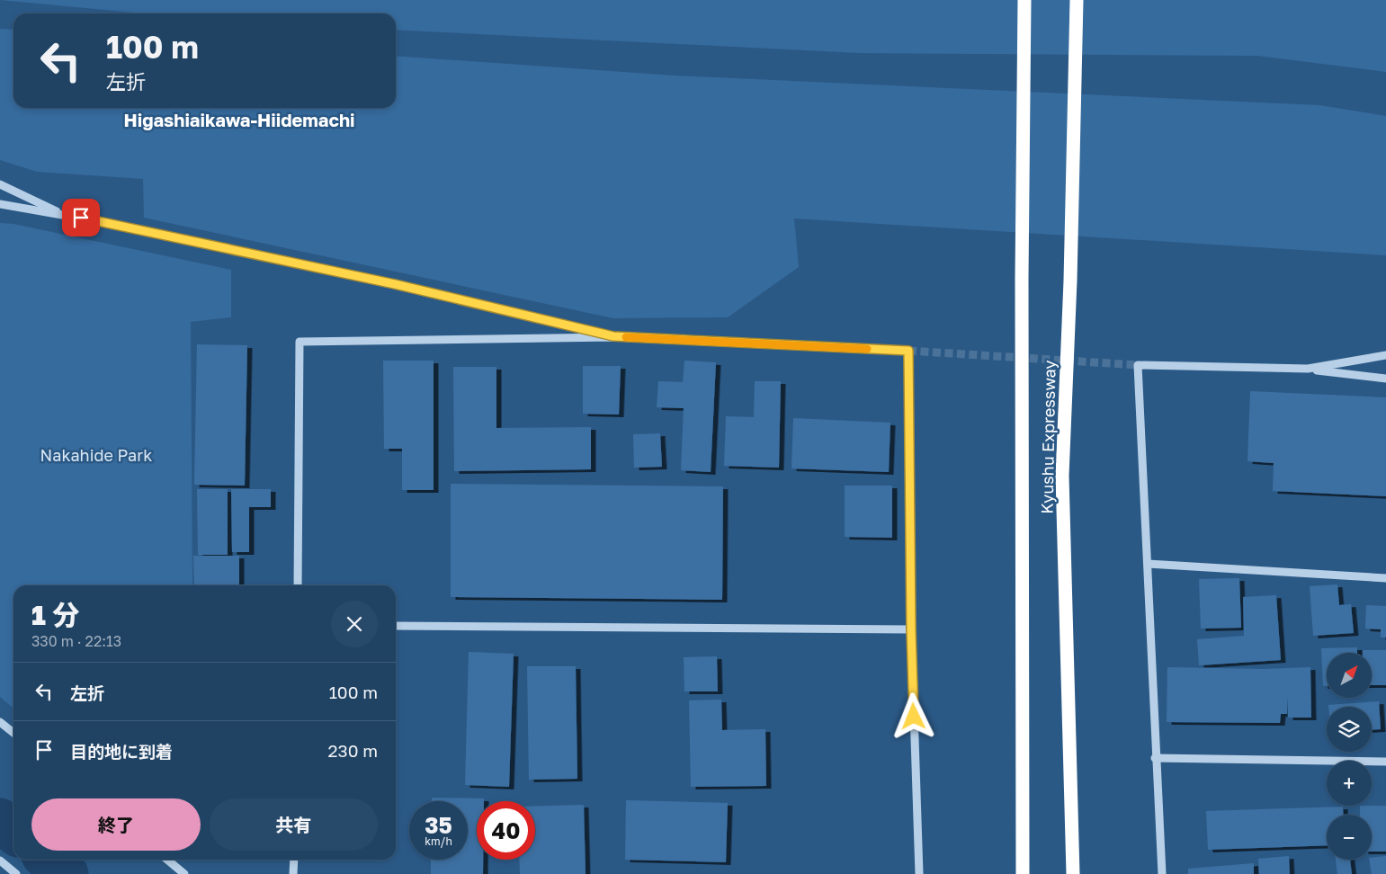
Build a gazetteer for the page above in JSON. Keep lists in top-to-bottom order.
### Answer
{
  "streets": {
    "highway": ["Kyushu Expressway"]
  },
  "districts": ["Higashiaikawa-Hiidemachi"],
  "parks": ["Nakahide Park"],
  "north": "top right",
  "page": {
    "turn": ["100 m", "左折"],
    "heading": ["1 分", "330 m · 22:13"],
    "map_buttons": ["+", "−"],
    "list": [
      {
        "name": "左折",
        "value": "100 m"
      },
      {
        "name": "目的地に到着",
        "value": "230 m"
      }
    ],
    "buttons": ["終了", "共有"],
    "speed": "35 km/h",
    "limit": "40"
  }
}
